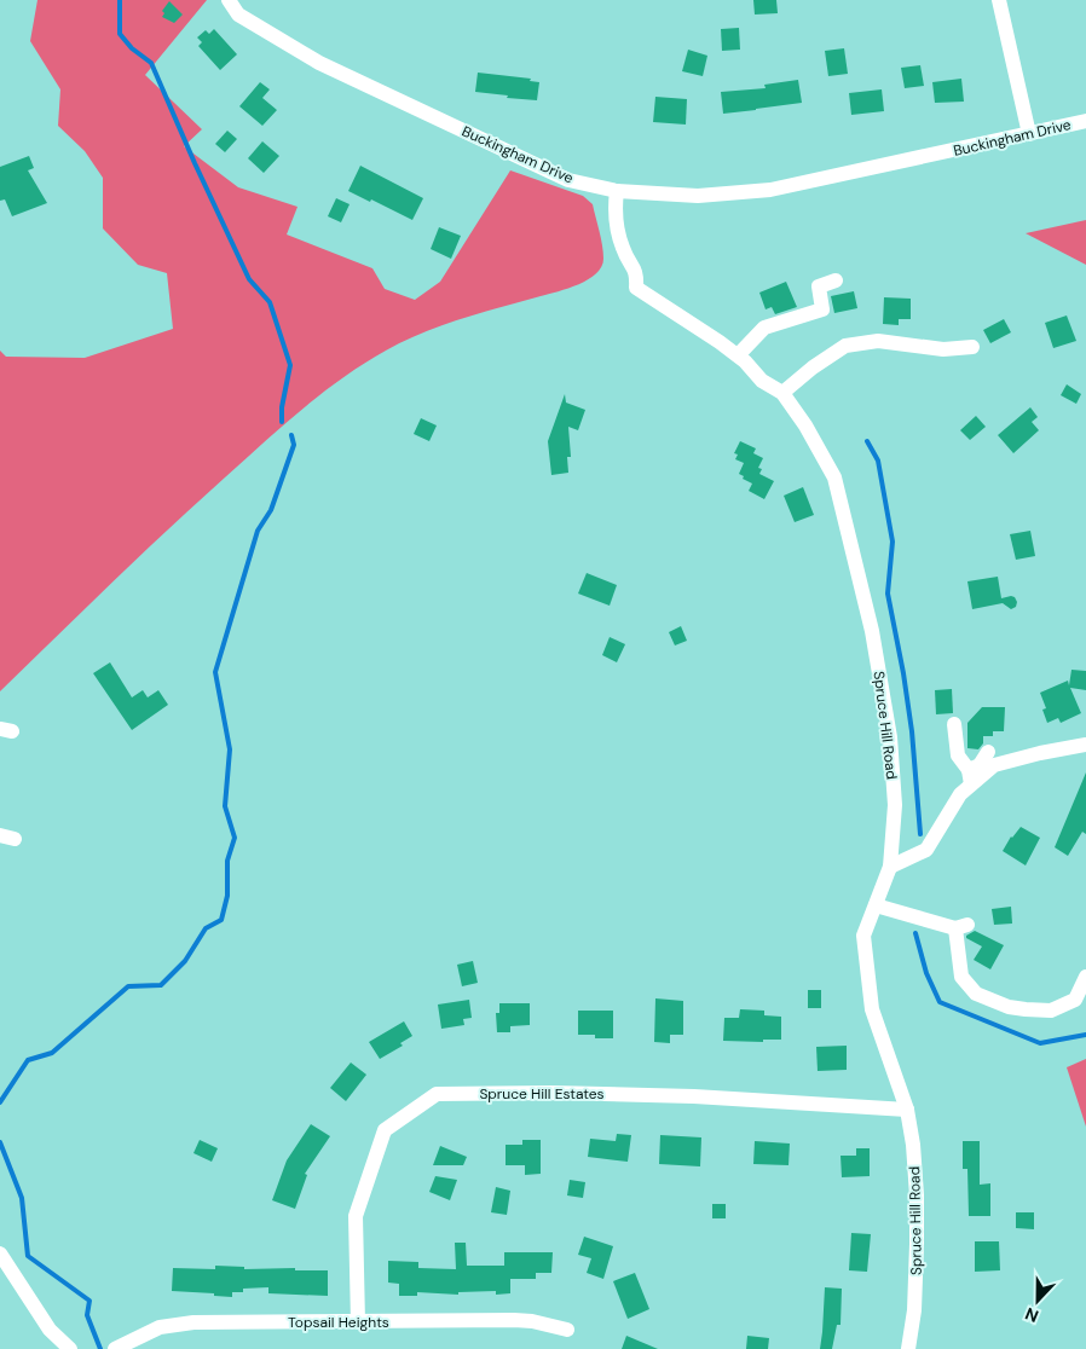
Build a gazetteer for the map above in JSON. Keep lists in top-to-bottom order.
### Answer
{
  "streets": {
    "street": [
      "Buckingham Drive",
      "Spruce Hill Road",
      "Spruce Hill Estates",
      "Topsail Heights"
    ]
  },
  "crossings": [
    ["Buckingham Drive", "Spruce Hill Road"],
    ["Spruce Hill Road", "Spruce Hill Estates"],
    ["Spruce Hill Estates", "Topsail Heights"]
  ],
  "north": "bottom"
}
